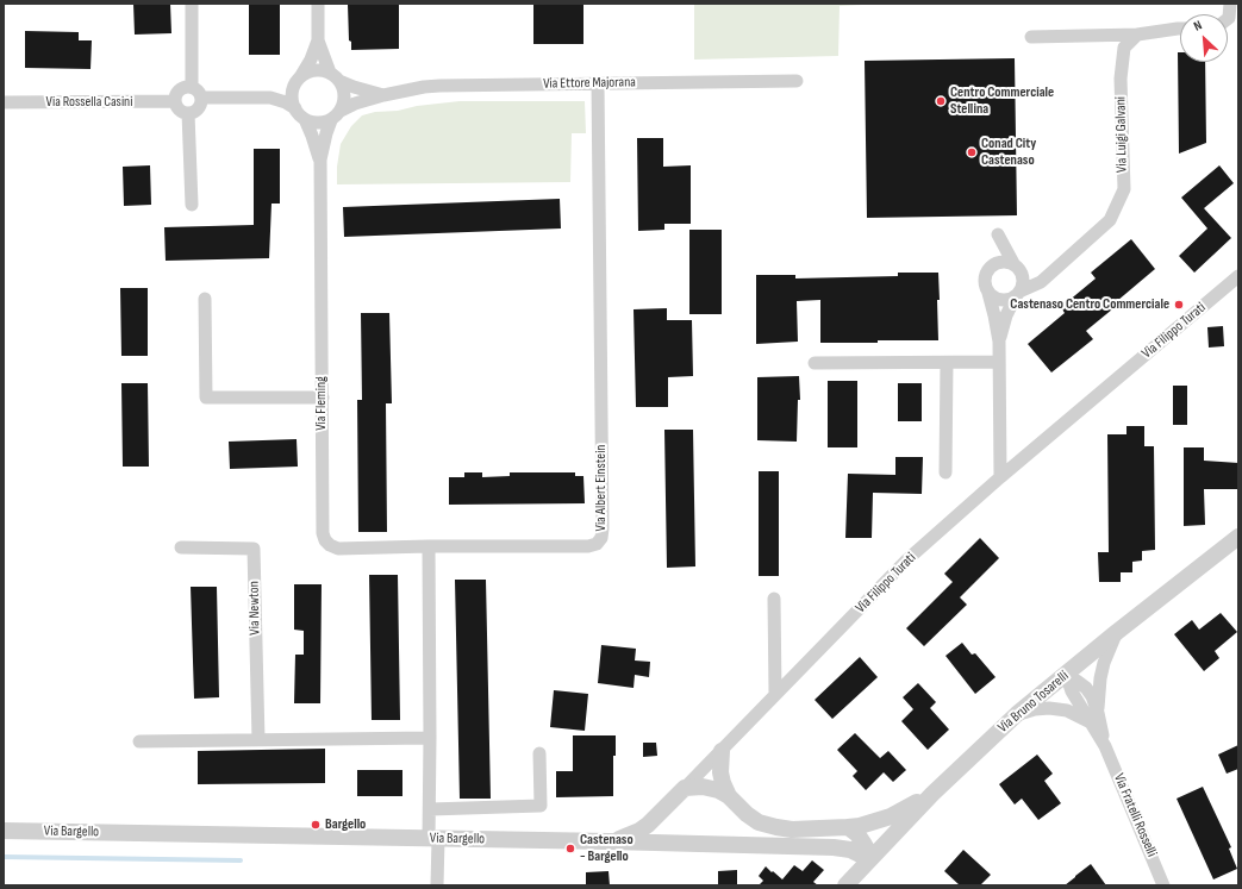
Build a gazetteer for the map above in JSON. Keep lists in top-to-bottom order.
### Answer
{
  "streets": {
    "street": [
      "Via Ettore Majorana",
      "Via Rossella Casini",
      "Via Luigi Galvani",
      "Via Filippo Turati",
      "Via Fleming",
      "Via Albert Einstein",
      "Via Newton",
      "Via Bruno Tosarelli",
      "Via Fratelli Rosselli",
      "Via Bargello"
    ]
  },
  "crossings": [
    ["Via Ettore Majorana", "Via Fleming"],
    ["Via Ettore Majorana", "Via Albert Einstein"],
    ["Via Filippo Turati", "Via Bargello"],
    ["Via Fleming", "Via Albert Einstein"],
    ["Via Bruno Tosarelli", "Via Fratelli Rosselli"],
    ["Via Bruno Tosarelli", "Via Bargello"]
  ],
  "places": [
    "Centro Commerciale Stellina",
    "Conad City Castenaso",
    "Castenaso Centro Commerciale",
    "Bargello",
    "Castenaso - Bargello"
  ],
  "north": "top left"
}
